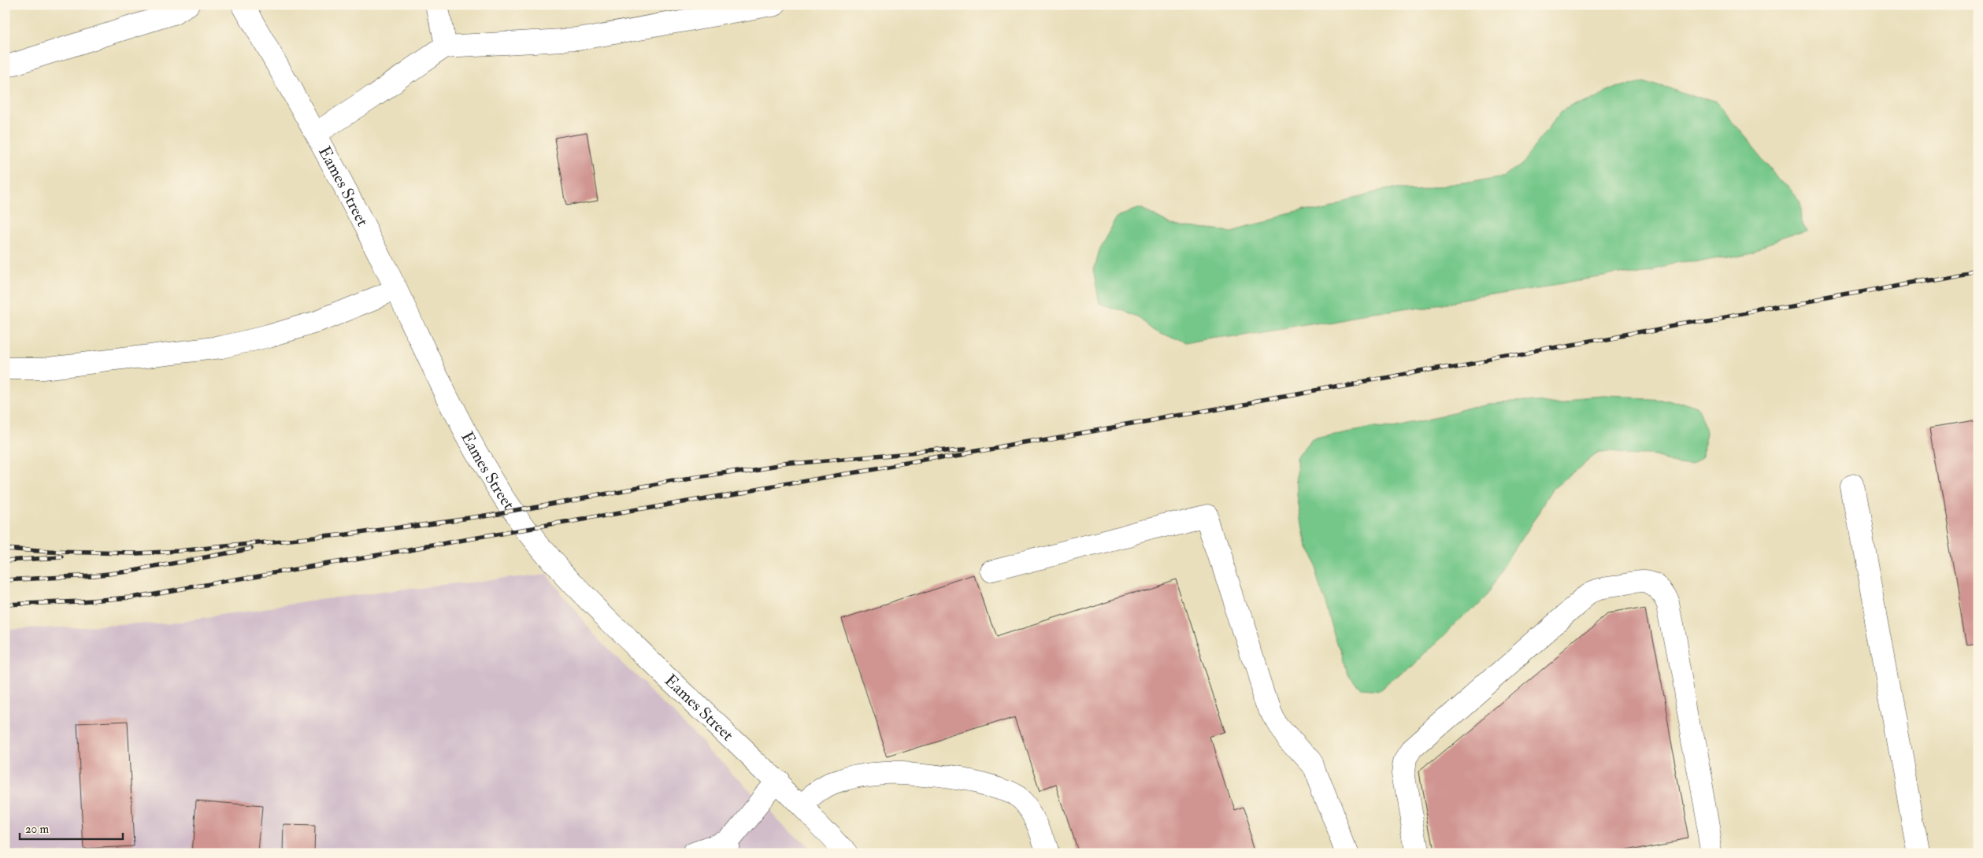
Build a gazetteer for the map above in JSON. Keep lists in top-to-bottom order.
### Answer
{
  "streets": {
    "main road": ["Eames Street"]
  },
  "scale_bar": "20 m"
}
